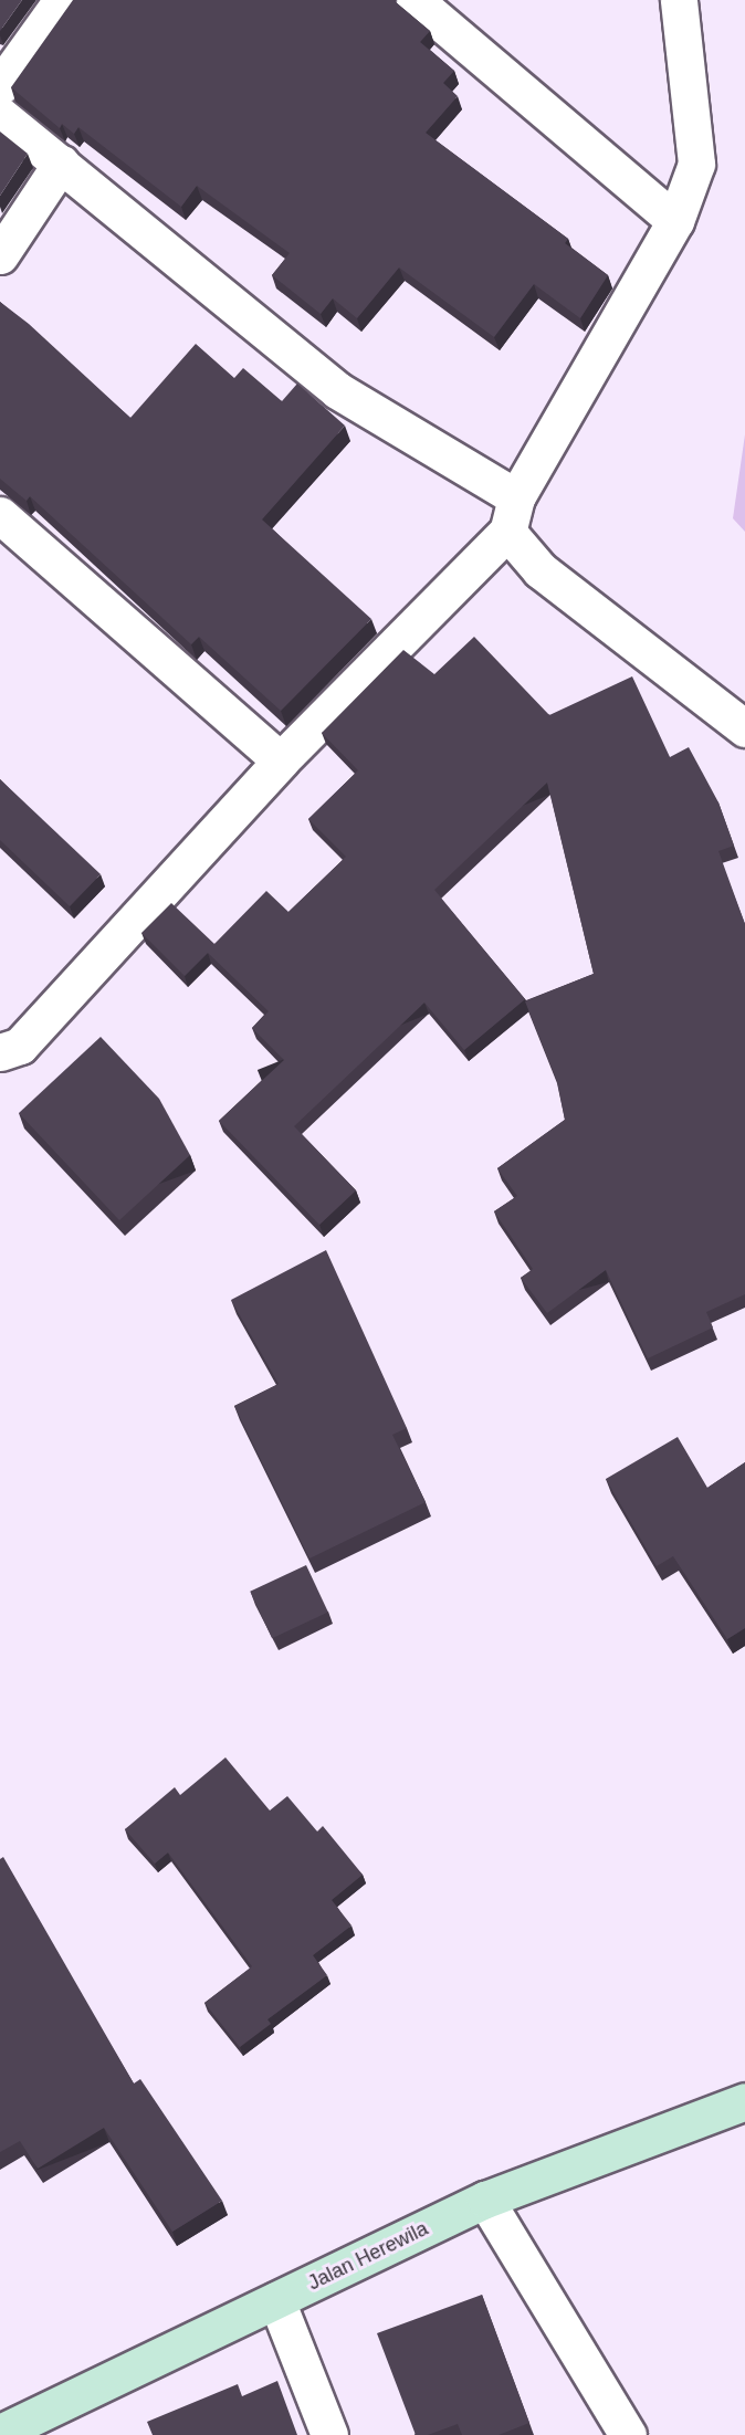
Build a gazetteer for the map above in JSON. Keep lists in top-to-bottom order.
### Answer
{
  "streets": {
    "main road": ["Jalan Herewila"]
  }
}
